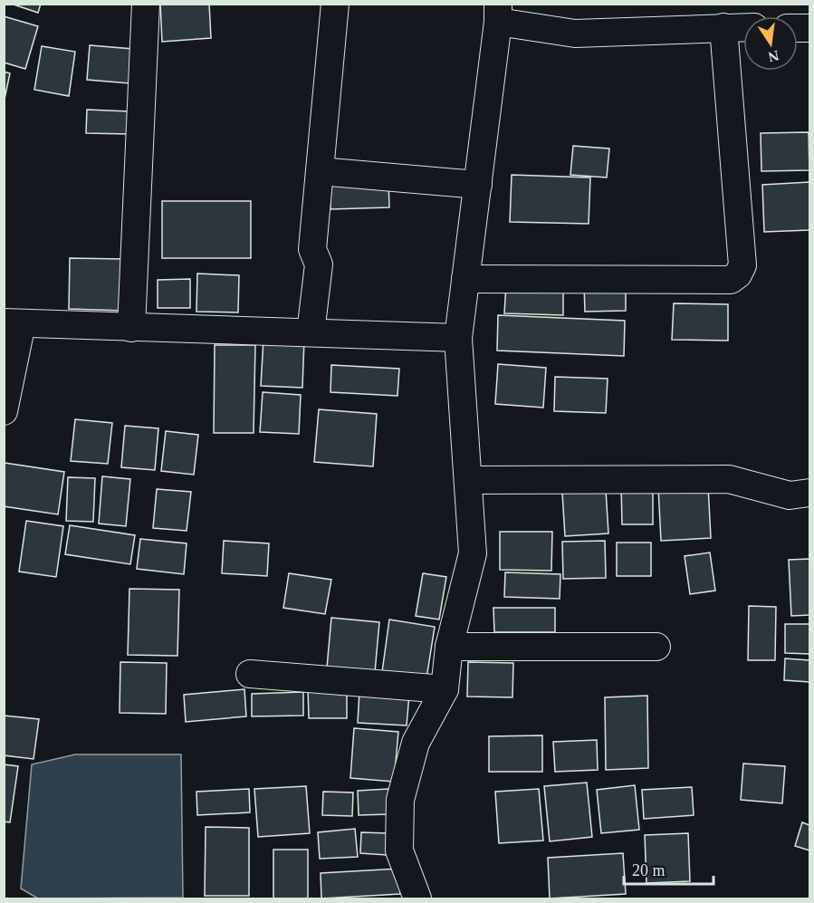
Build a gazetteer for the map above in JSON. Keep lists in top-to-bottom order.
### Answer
{
  "scale_bar": "20 m",
  "north": "bottom"
}
